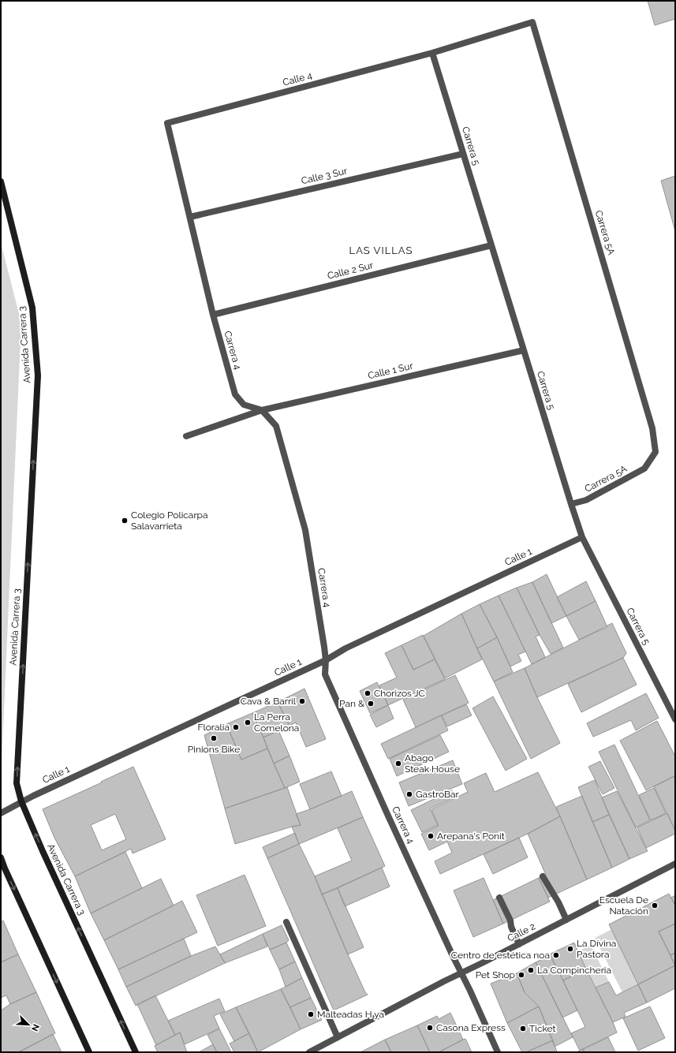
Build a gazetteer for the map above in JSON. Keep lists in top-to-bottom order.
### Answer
{
  "streets": {
    "main road": ["Avenida Carrera 3"],
    "street": [
      "Calle 4",
      "Carrera 5",
      "Calle 3 Sur",
      "Carrera 5A",
      "Calle 2 Sur",
      "Carrera 4",
      "Calle 1 Sur",
      "Calle 1",
      "Calle 2"
    ]
  },
  "crossings": [
    ["Calle 4", "Carrera 5"],
    ["Calle 4", "Carrera 5A"],
    ["Calle 4", "Carrera 4"],
    ["Carrera 5", "Calle 3 Sur"],
    ["Carrera 5", "Carrera 5A"],
    ["Carrera 5", "Calle 2 Sur"],
    ["Carrera 5", "Calle 1 Sur"],
    ["Carrera 5", "Calle 1"],
    ["Calle 3 Sur", "Carrera 4"],
    ["Calle 2 Sur", "Carrera 4"],
    ["Avenida Carrera 3", "Calle 1"],
    ["Carrera 4", "Calle 1 Sur"],
    ["Carrera 4", "Calle 1"],
    ["Carrera 4", "Calle 2"]
  ],
  "one_way": ["Avenida Carrera 3"],
  "districts": ["LAS VILLAS"],
  "places": [
    "Colegio Policarpa Salavarrieta",
    "Chorizos JC",
    "Cava & Barril",
    "Pan &",
    "La Perra Comelona",
    "Floralia",
    "Pinions Bike",
    "Abago Steak House",
    "GastroBar",
    "Arepana's Ponit",
    "Escuela De Natación",
    "La Dívina Pastora",
    "Centro de estética noa",
    "La Compincheria",
    "Pet Shop",
    "Malteadas H ya",
    "Casona Express",
    "Ticket"
  ],
  "north": "bottom right"
}
